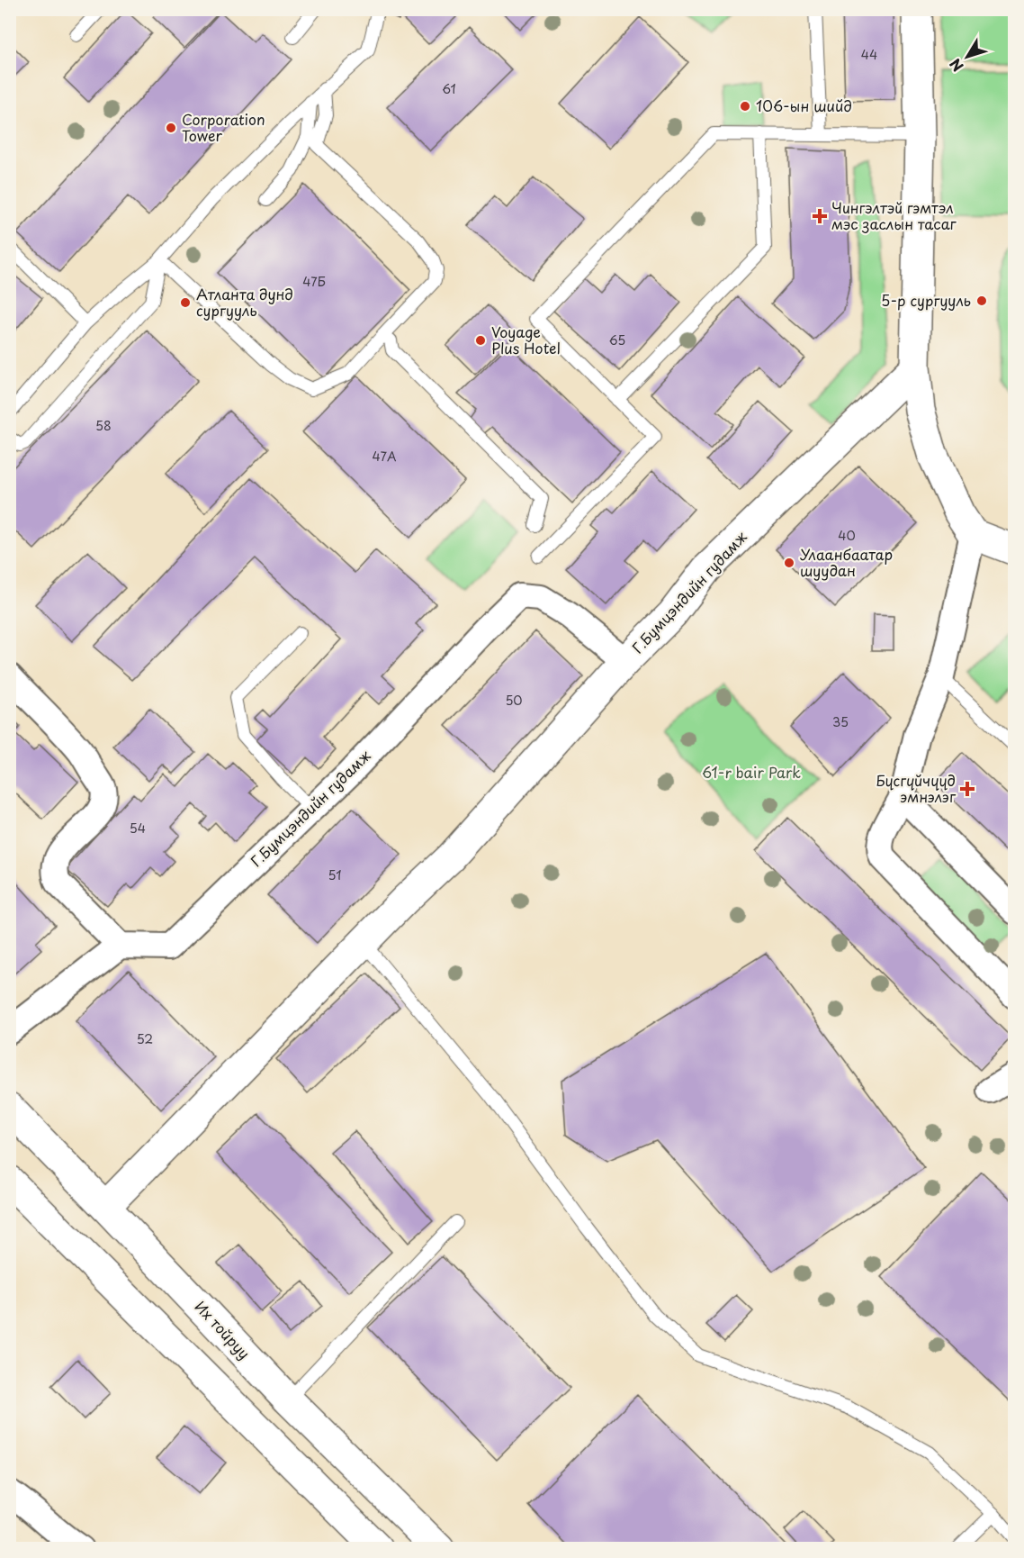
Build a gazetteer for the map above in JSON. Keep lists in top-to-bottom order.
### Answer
{
  "streets": {
    "street": ["Г.Бумцэндийн гудамж", "Их тойруу"]
  },
  "parks": ["61-r bair Park"],
  "places": {
    "other": [
      "106-ын шийд",
      "Corporation Tower",
      "5-р сургууль",
      "Атланта дунд сургууль",
      "Voyage Plus Hotel",
      "Улаанбаатар шуудан"
    ],
    "health": ["Чингэлтэй гэмтэл мэс заслын тасаг", "Бүсгүйчүүд эмнэлэг"]
  },
  "house_numbers": [
    "44",
    "61",
    "47Б",
    "65",
    "58",
    "47A",
    "40",
    "50",
    "35",
    "54",
    "51",
    "52"
  ],
  "north": "bottom left"
}
